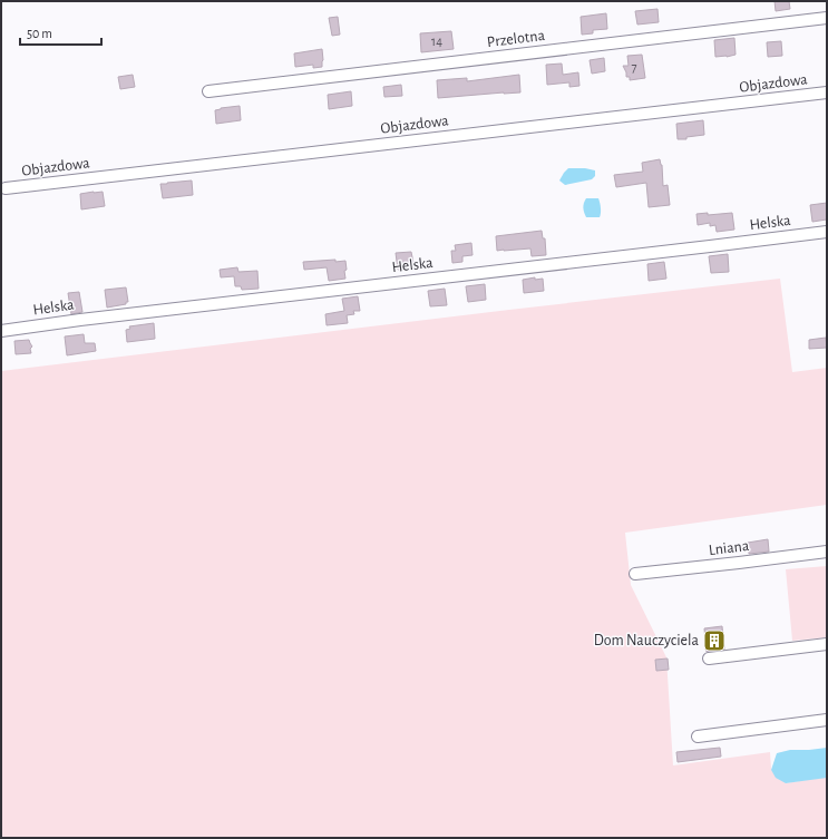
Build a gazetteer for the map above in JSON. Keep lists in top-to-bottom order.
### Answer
{
  "streets": {
    "street": [
      "Przelotna",
      "Objazdowa",
      "Helska",
      "Lniana"
    ]
  },
  "places": {
    "building": ["Dom Nauczyciela"]
  },
  "house_numbers": ["14", "7"],
  "scale_bar": "50 m"
}
